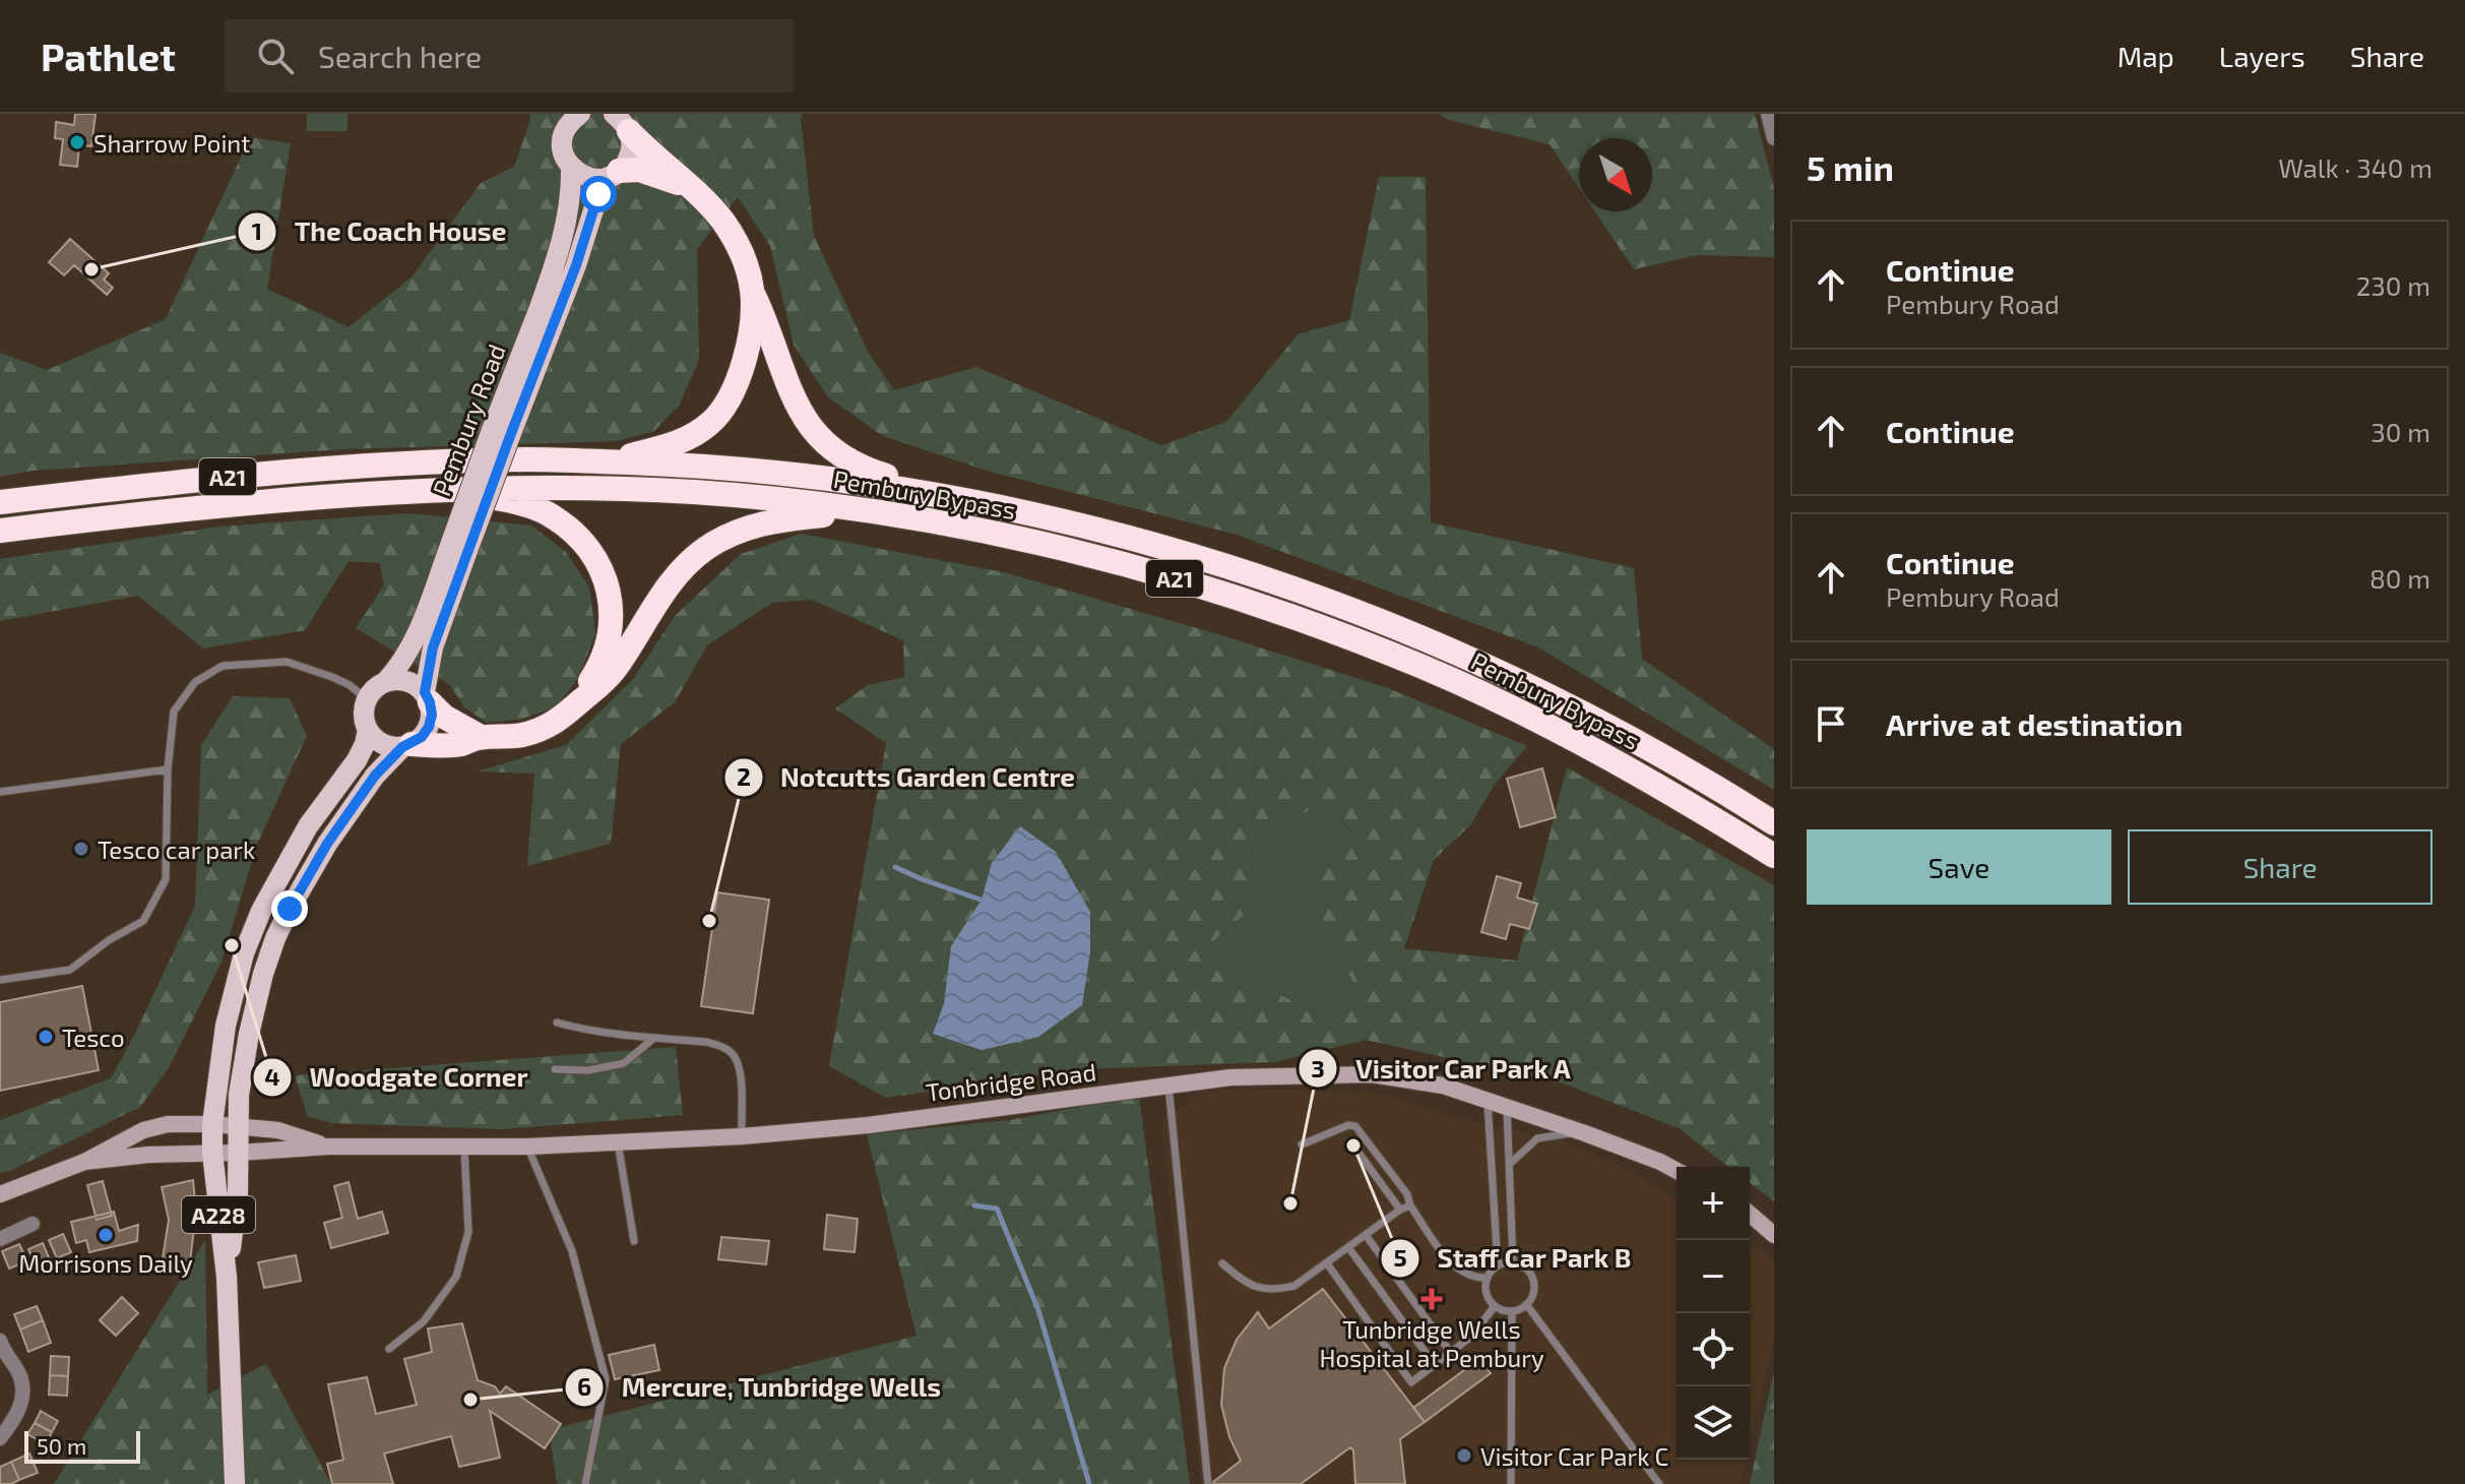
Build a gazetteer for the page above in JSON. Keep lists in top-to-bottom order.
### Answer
{
  "streets": {
    "highway": ["A21", "Pembury Bypass"],
    "main road": ["Pembury Road", "A228"],
    "street": ["Tonbridge Road"]
  },
  "crossings": [
    ["Pembury Road", "A21"],
    ["Pembury Road", "A228"],
    ["A21", "Pembury Bypass"],
    ["A21", "A228"],
    ["Tonbridge Road", "A228"]
  ],
  "places": {
    "other": [
      "Sharrow Point",
      "The Coach House",
      "Tesco car park",
      "Notcutts Garden Centre",
      "Woodgate Corner",
      "Tesco",
      "Staff Car Park B",
      "Visitor Car Park A",
      "Morrisons Daily",
      "Mercure, Tunbridge Wells",
      "Visitor Car Park C"
    ],
    "health": ["Tunbridge Wells Hospital at Pembury"]
  },
  "scale_bar": "50 m",
  "north": "bottom right",
  "page": {
    "header": "Pathlet",
    "search": "Search here",
    "nav": ["Map", "Layers", "Share"],
    "heading": ["5 min", "Walk · 340 m"],
    "list": [
      ["Continue", "Pembury Road", "230 m"],
      ["Continue", "30 m"],
      ["Continue", "Pembury Road", "80 m"],
      "Arrive at destination"
    ],
    "buttons": ["Save", "Share"],
    "map_buttons": ["+", "−"],
    "scale": "50 m"
  }
}
